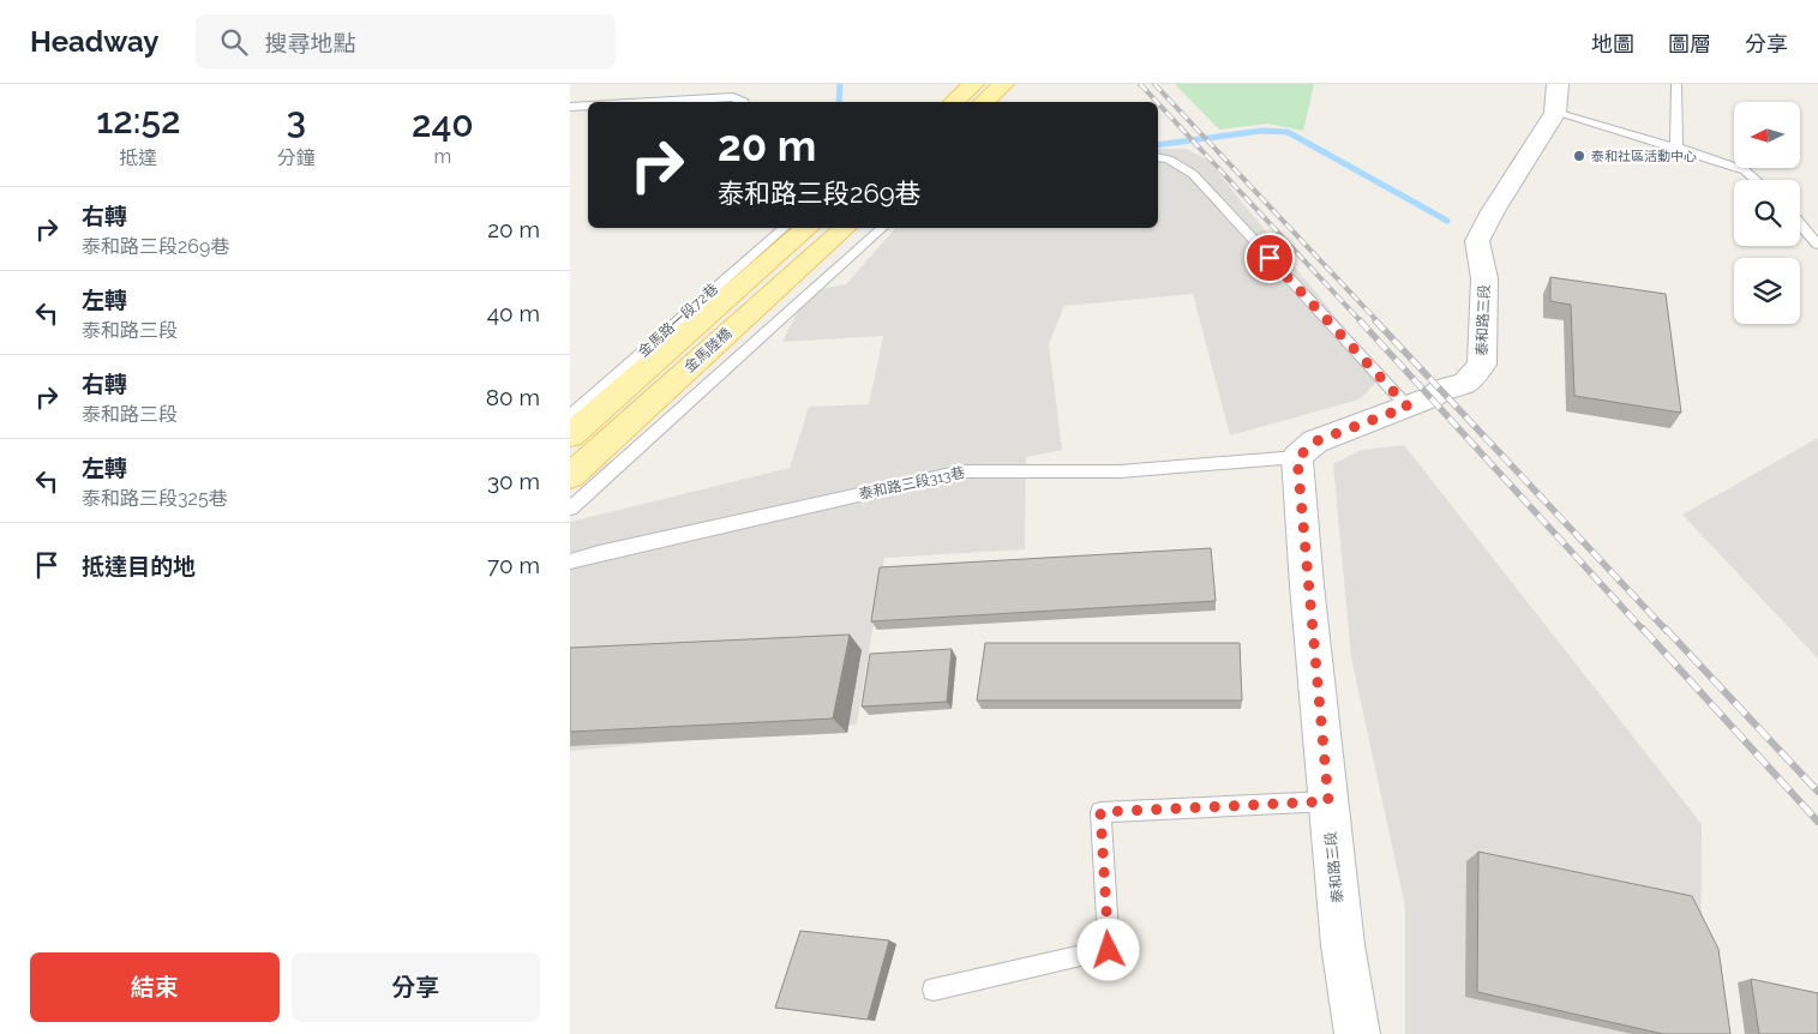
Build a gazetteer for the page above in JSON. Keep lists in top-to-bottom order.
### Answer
{
  "streets": {
    "main road": ["金馬陸橋"],
    "street": ["泰和路三段"],
    "lane": ["金馬路一段72巷", "泰和路三段313巷"]
  },
  "crossings": [
    ["泰和路三段", "泰和路三段313巷"]
  ],
  "places": ["泰和社區活動中心"],
  "north": "left",
  "page": {
    "header": "Headway",
    "search": "搜尋地點",
    "nav": ["地圖", "圖層", "分享"],
    "eta": [
      "12:52",
      "抵達",
      "3",
      "分鐘",
      "240",
      "m"
    ],
    "turn": ["20 m", "泰和路三段269巷"],
    "list": [
      {
        "name": "右轉",
        "note": "泰和路三段269巷",
        "value": "20 m"
      },
      {
        "name": "左轉",
        "note": "泰和路三段",
        "value": "40 m"
      },
      {
        "name": "右轉",
        "note": "泰和路三段",
        "value": "80 m"
      },
      {
        "name": "左轉",
        "note": "泰和路三段325巷",
        "value": "30 m"
      },
      {
        "name": "抵達目的地",
        "value": "70 m"
      }
    ],
    "buttons": ["結束", "分享"]
  }
}
